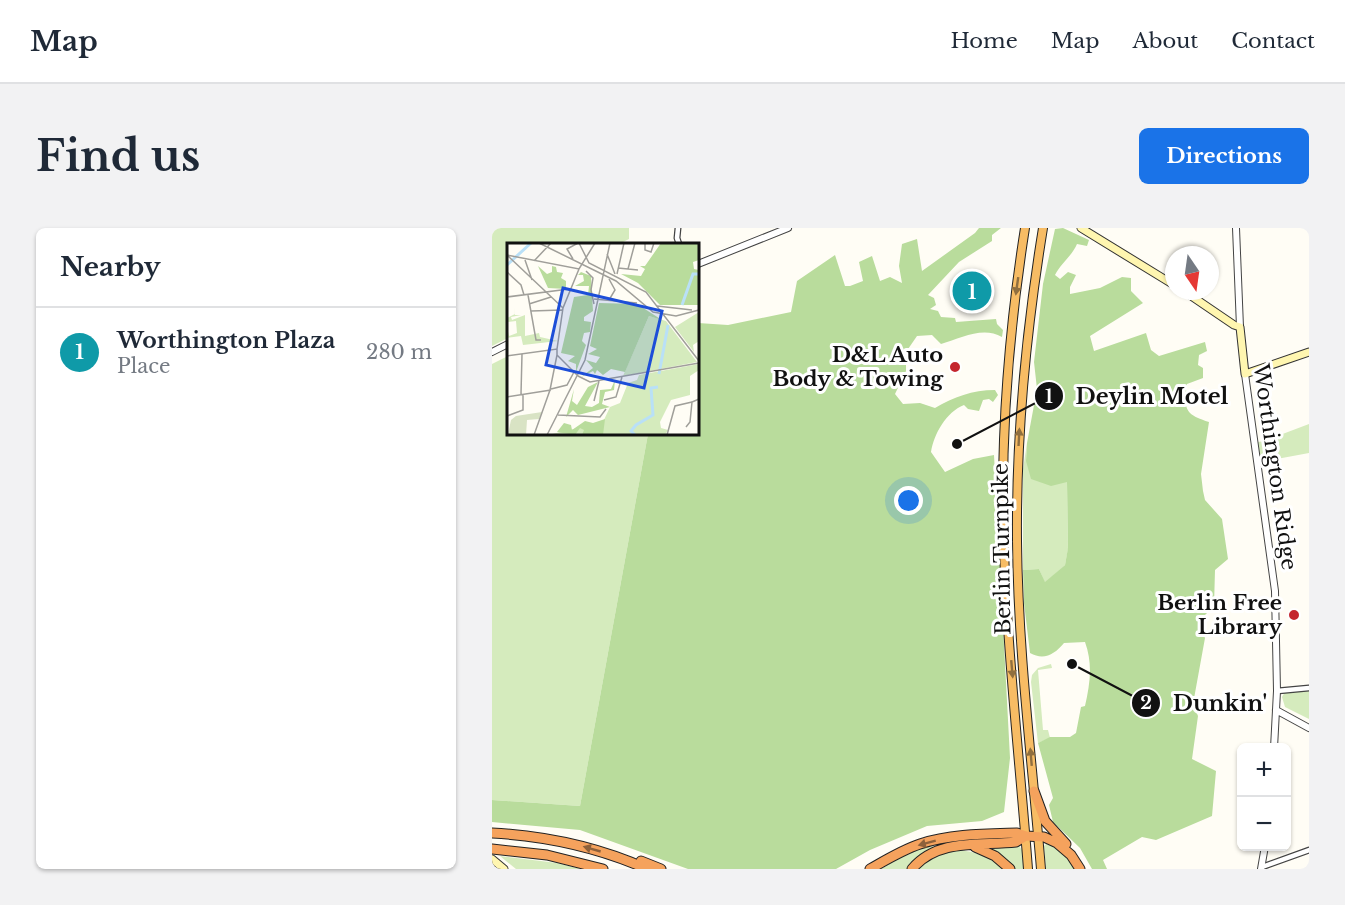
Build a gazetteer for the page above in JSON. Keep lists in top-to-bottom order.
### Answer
{
  "streets": {
    "highway": ["Berlin Turnpike"],
    "main road": ["Worthington Ridge"]
  },
  "places": [
    "D&L Auto Body & Towing",
    "Deylin Motel",
    "Berlin Free Library",
    "Dunkin'"
  ],
  "north": "bottom",
  "page": {
    "header": "Map",
    "nav": [
      "Home",
      "Map",
      "About",
      "Contact"
    ],
    "buttons": "Directions",
    "title": "Find us",
    "heading": "Nearby",
    "pins": "1",
    "list": [
      {
        "mark": "1",
        "name": "Worthington Plaza",
        "note": "Place",
        "value": "280 m"
      }
    ],
    "map_buttons": ["+", "−"]
  }
}
